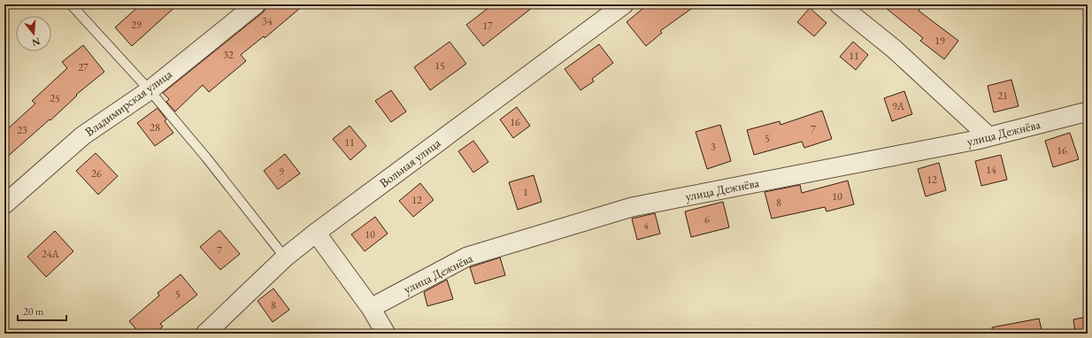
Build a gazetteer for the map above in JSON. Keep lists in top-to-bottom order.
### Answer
{
  "streets": {
    "street": ["Владимирская улица", "улица Дежнёва", "Вольная улица"]
  },
  "house_numbers": [
    "34",
    "29",
    "17",
    "19",
    "32",
    "11",
    "15",
    "27",
    "21",
    "25",
    "9А",
    "16",
    "28",
    "7",
    "23",
    "5",
    "11",
    "3",
    "16",
    "14",
    "9",
    "26",
    "12",
    "1",
    "10",
    "12",
    "8",
    "6",
    "4",
    "10",
    "7",
    "24А",
    "5",
    "8"
  ],
  "scale_bar": "20 m",
  "north": "bottom"
}
